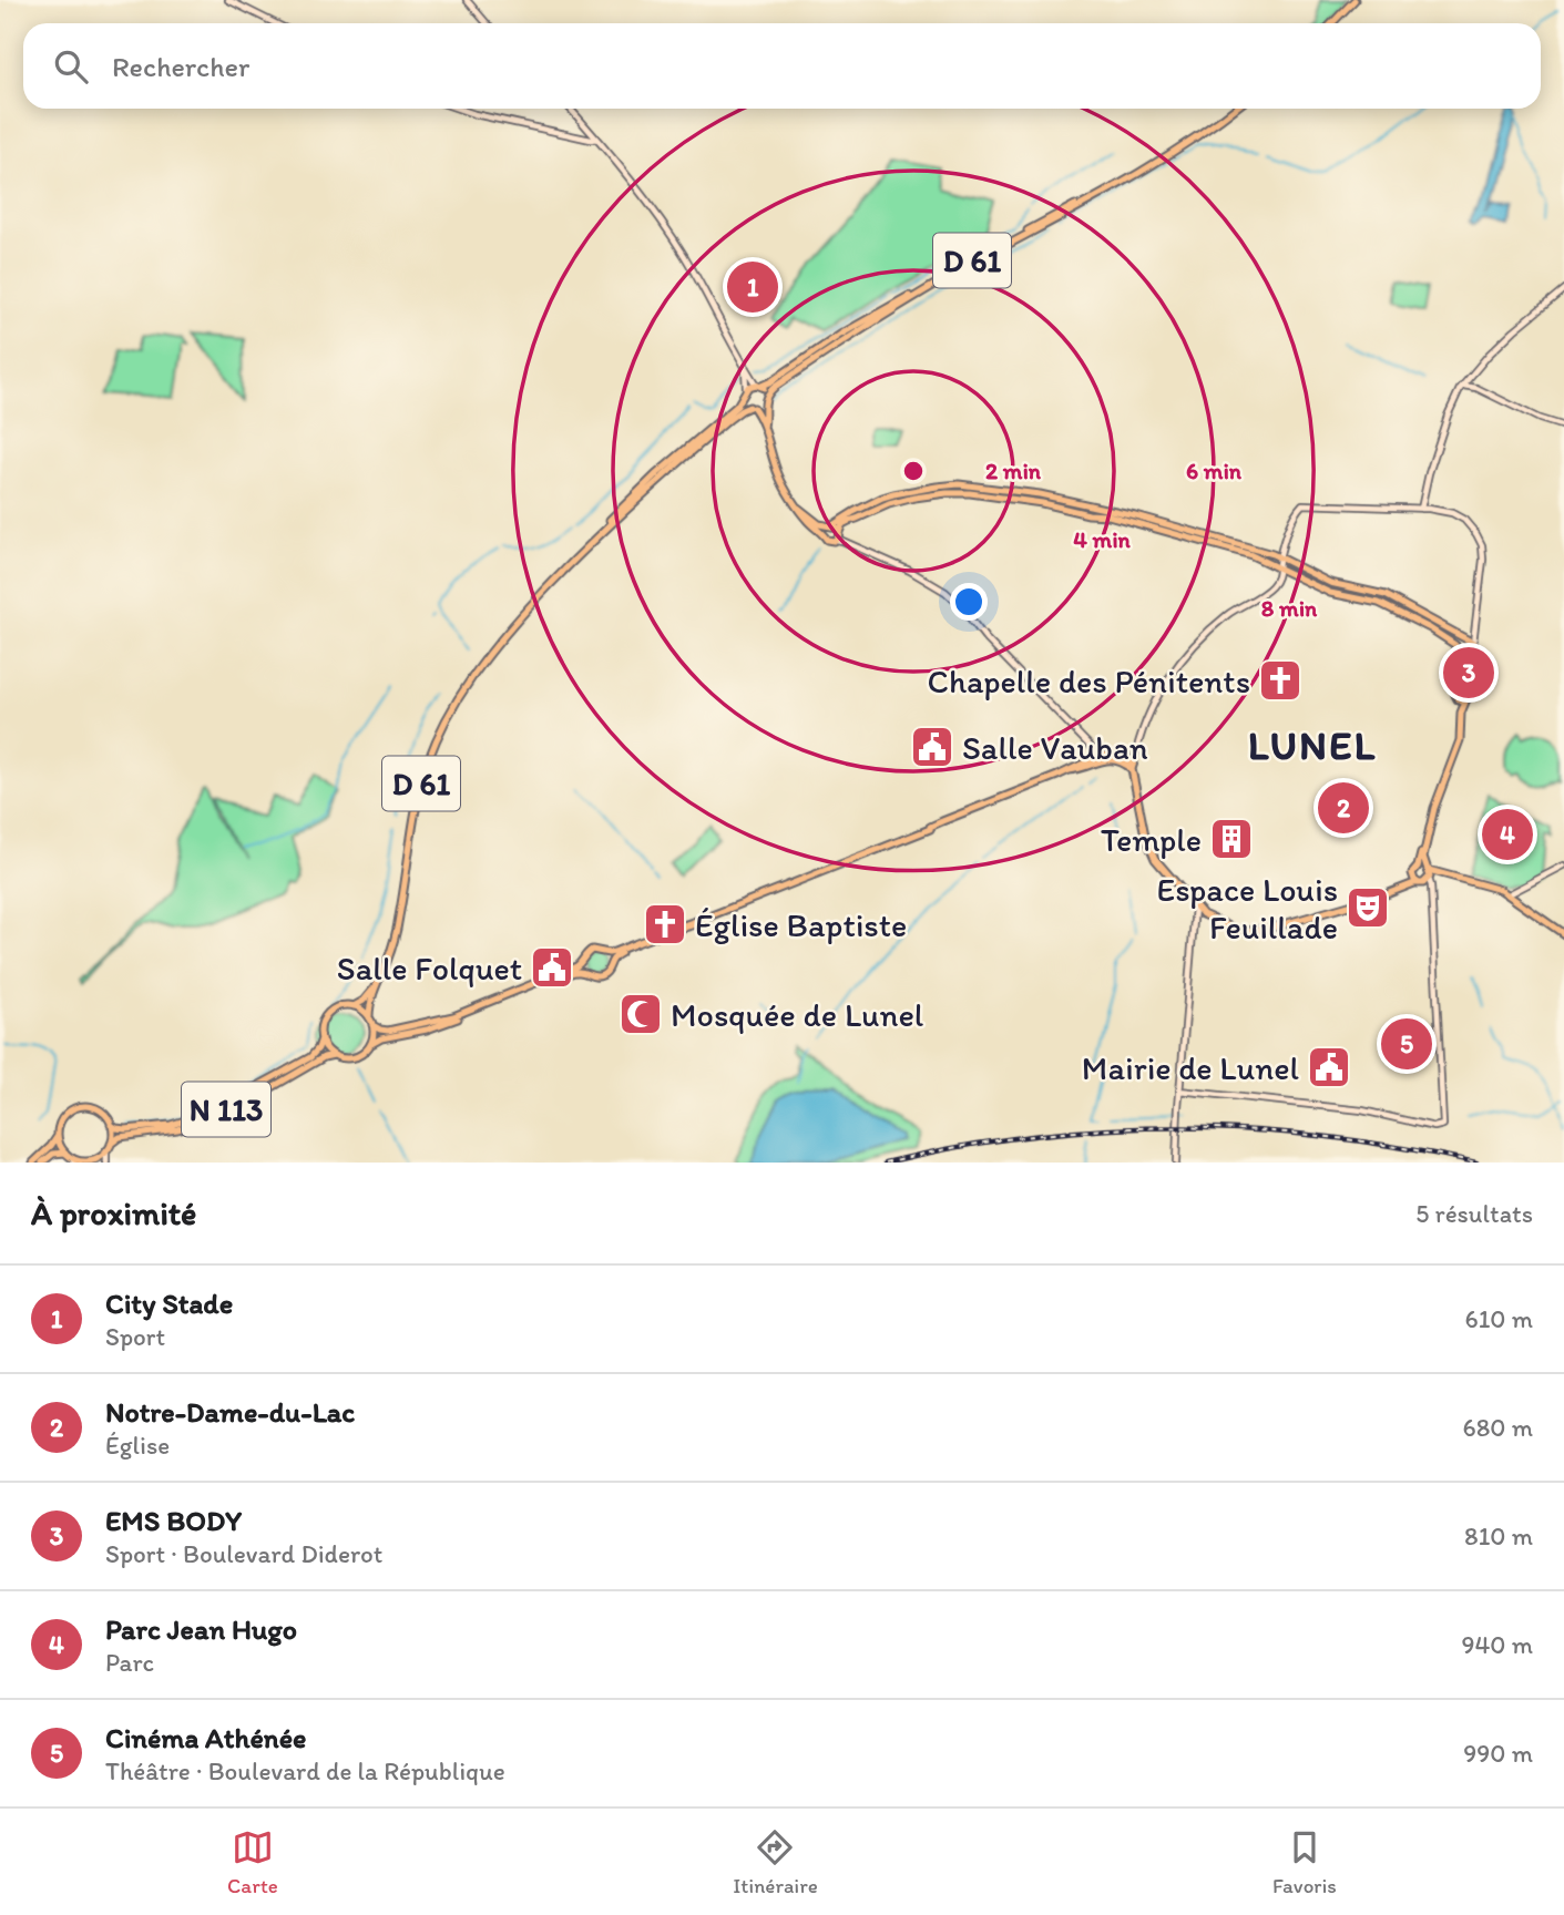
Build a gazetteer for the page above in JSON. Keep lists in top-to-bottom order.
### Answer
{
  "streets": {
    "main road": ["D 61", "N 113"]
  },
  "crossings": [
    ["D 61", "N 113"]
  ],
  "districts": ["LUNEL"],
  "places": {
    "church": ["Chapelle des Pénitents", "Église Baptiste"],
    "public building": ["Salle Vauban", "Salle Folquet", "Mairie de Lunel"],
    "building": ["Temple"],
    "theatre": ["Espace Louis Feuillade"],
    "mosque": ["Mosquée de Lunel"]
  },
  "page": {
    "search": "Rechercher",
    "pins": [
      "1",
      "3",
      "2",
      "4",
      "5"
    ],
    "heading": ["À proximité", "5 résultats"],
    "list": [
      {
        "mark": "1",
        "name": "City Stade",
        "note": "Sport",
        "value": "610 m"
      },
      {
        "mark": "2",
        "name": "Notre-Dame-du-Lac",
        "note": "Église",
        "value": "680 m"
      },
      {
        "mark": "3",
        "name": "EMS BODY",
        "note": "Sport · Boulevard Diderot",
        "value": "810 m"
      },
      {
        "mark": "4",
        "name": "Parc Jean Hugo",
        "note": "Parc",
        "value": "940 m"
      },
      {
        "mark": "5",
        "name": "Cinéma Athénée",
        "note": "Théâtre · Boulevard de la République",
        "value": "990 m"
      }
    ],
    "nav": ["Carte", "Itinéraire", "Favoris"]
  },
  "rings": [
    "2 min",
    "6 min",
    "4 min",
    "8 min"
  ]
}
